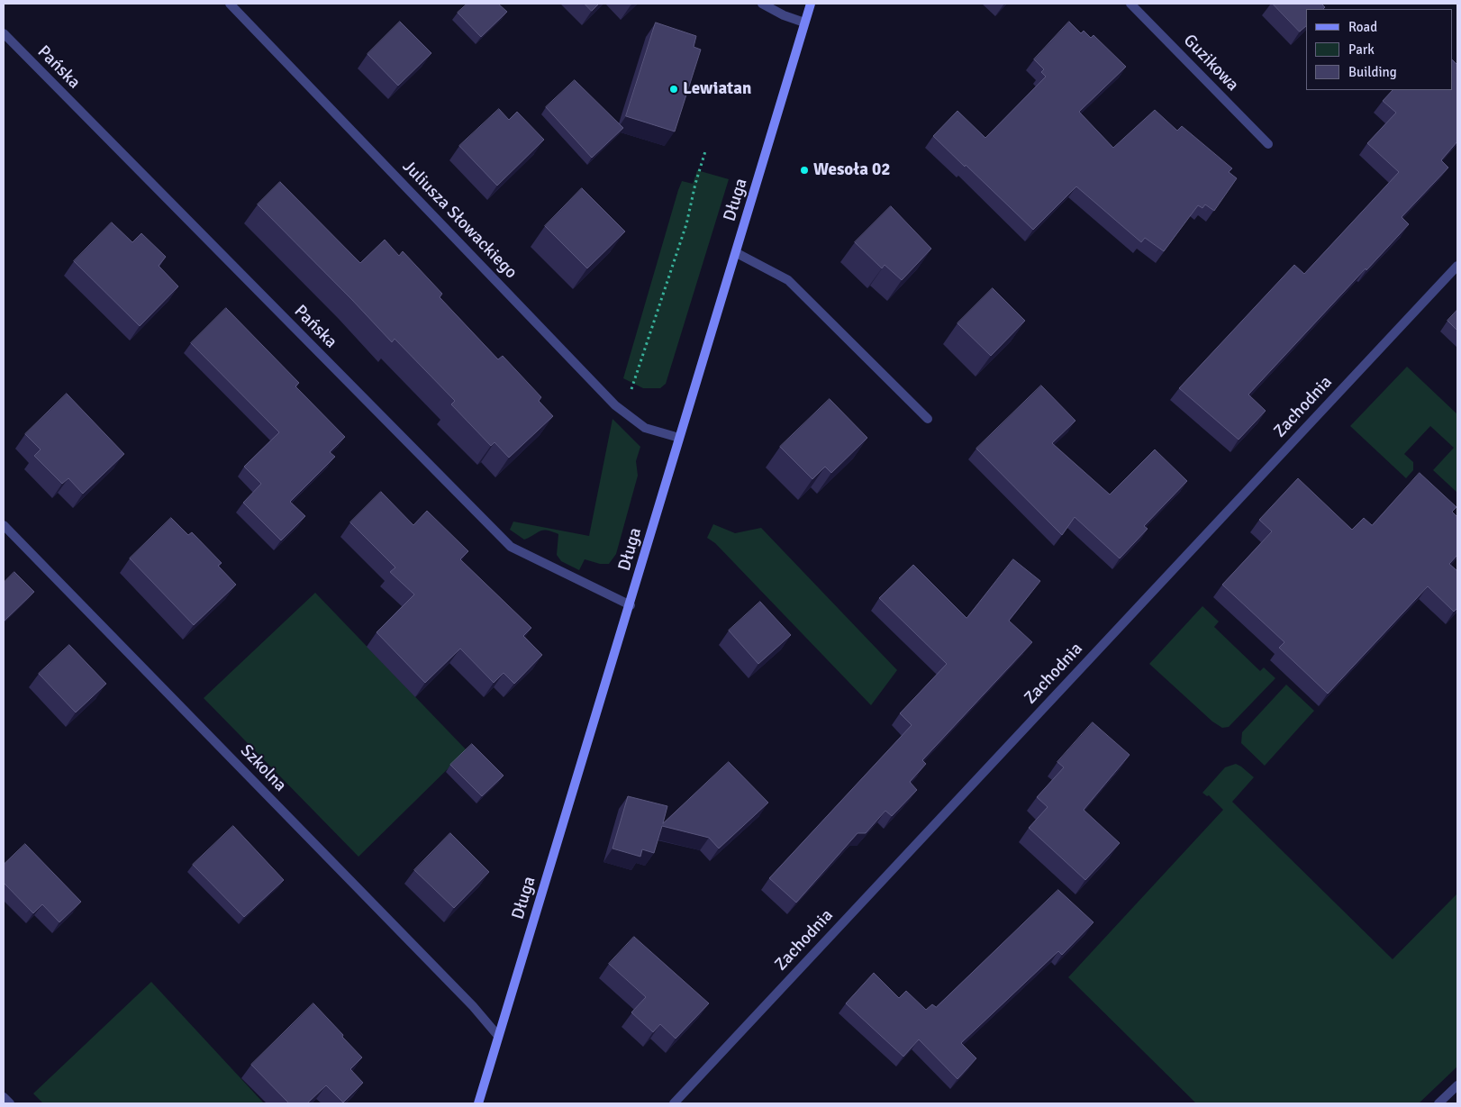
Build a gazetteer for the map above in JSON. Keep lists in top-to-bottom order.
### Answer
{
  "streets": {
    "street": [
      "Guzikowa",
      "Pańska",
      "Długa",
      "Juliusza Słowackiego",
      "Zachodnia",
      "Szkolna"
    ]
  },
  "crossings": [
    ["Pańska", "Długa"],
    ["Długa", "Juliusza Słowackiego"],
    ["Długa", "Szkolna"]
  ],
  "places": ["Lewiatan", "Wesoła 02"],
  "legend": ["Road", "Park", "Building"]
}
